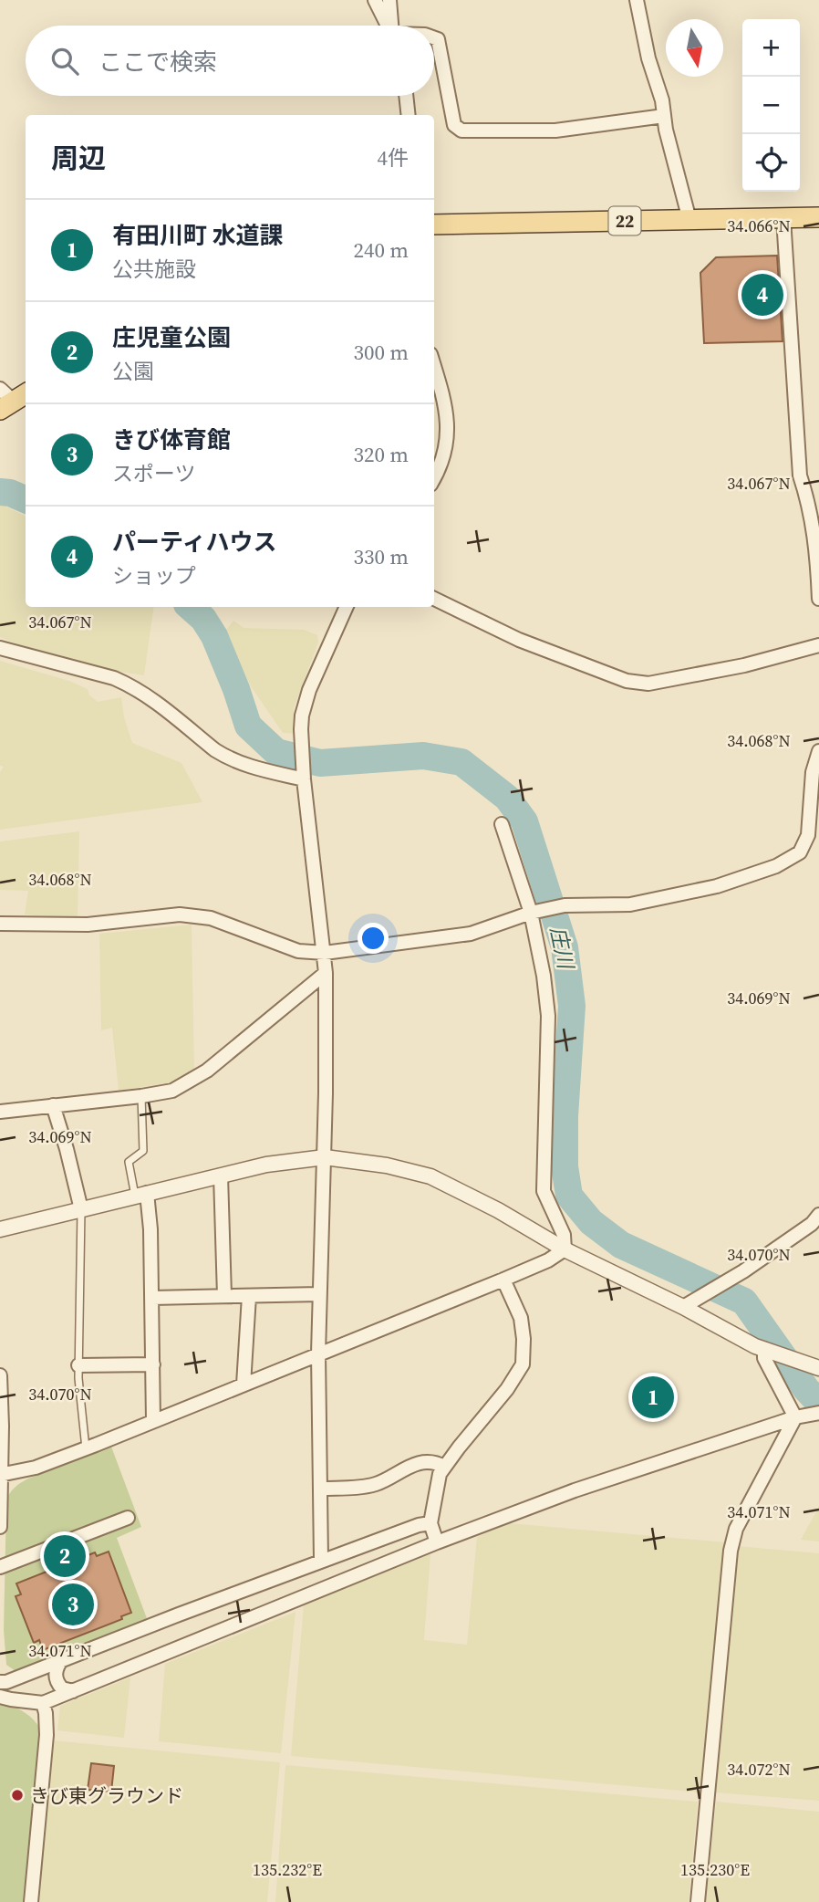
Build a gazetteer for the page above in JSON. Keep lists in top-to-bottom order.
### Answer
{
  "streets": {
    "main road": ["22"]
  },
  "water": ["庄川"],
  "places": ["きび東グラウンド"],
  "north": "bottom",
  "page": {
    "map_buttons": ["+", "−"],
    "search": "ここで検索",
    "heading": ["周辺", "4件"],
    "list": [
      {
        "mark": "1",
        "name": "有田川町 水道課",
        "note": "公共施設",
        "value": "240 m"
      },
      {
        "mark": "2",
        "name": "庄児童公園",
        "note": "公園",
        "value": "300 m"
      },
      {
        "mark": "3",
        "name": "きび体育館",
        "note": "スポーツ",
        "value": "320 m"
      },
      {
        "mark": "4",
        "name": "パーティハウス",
        "note": "ショップ",
        "value": "330 m"
      }
    ],
    "pins": [
      "4",
      "1",
      "2",
      "3"
    ]
  },
  "coordinates": [
    "34.066°N",
    "34.067°N",
    "34.068°N",
    "34.069°N",
    "34.070°N",
    "34.071°N",
    "34.072°N",
    "135.232°E",
    "135.230°E"
  ]
}
